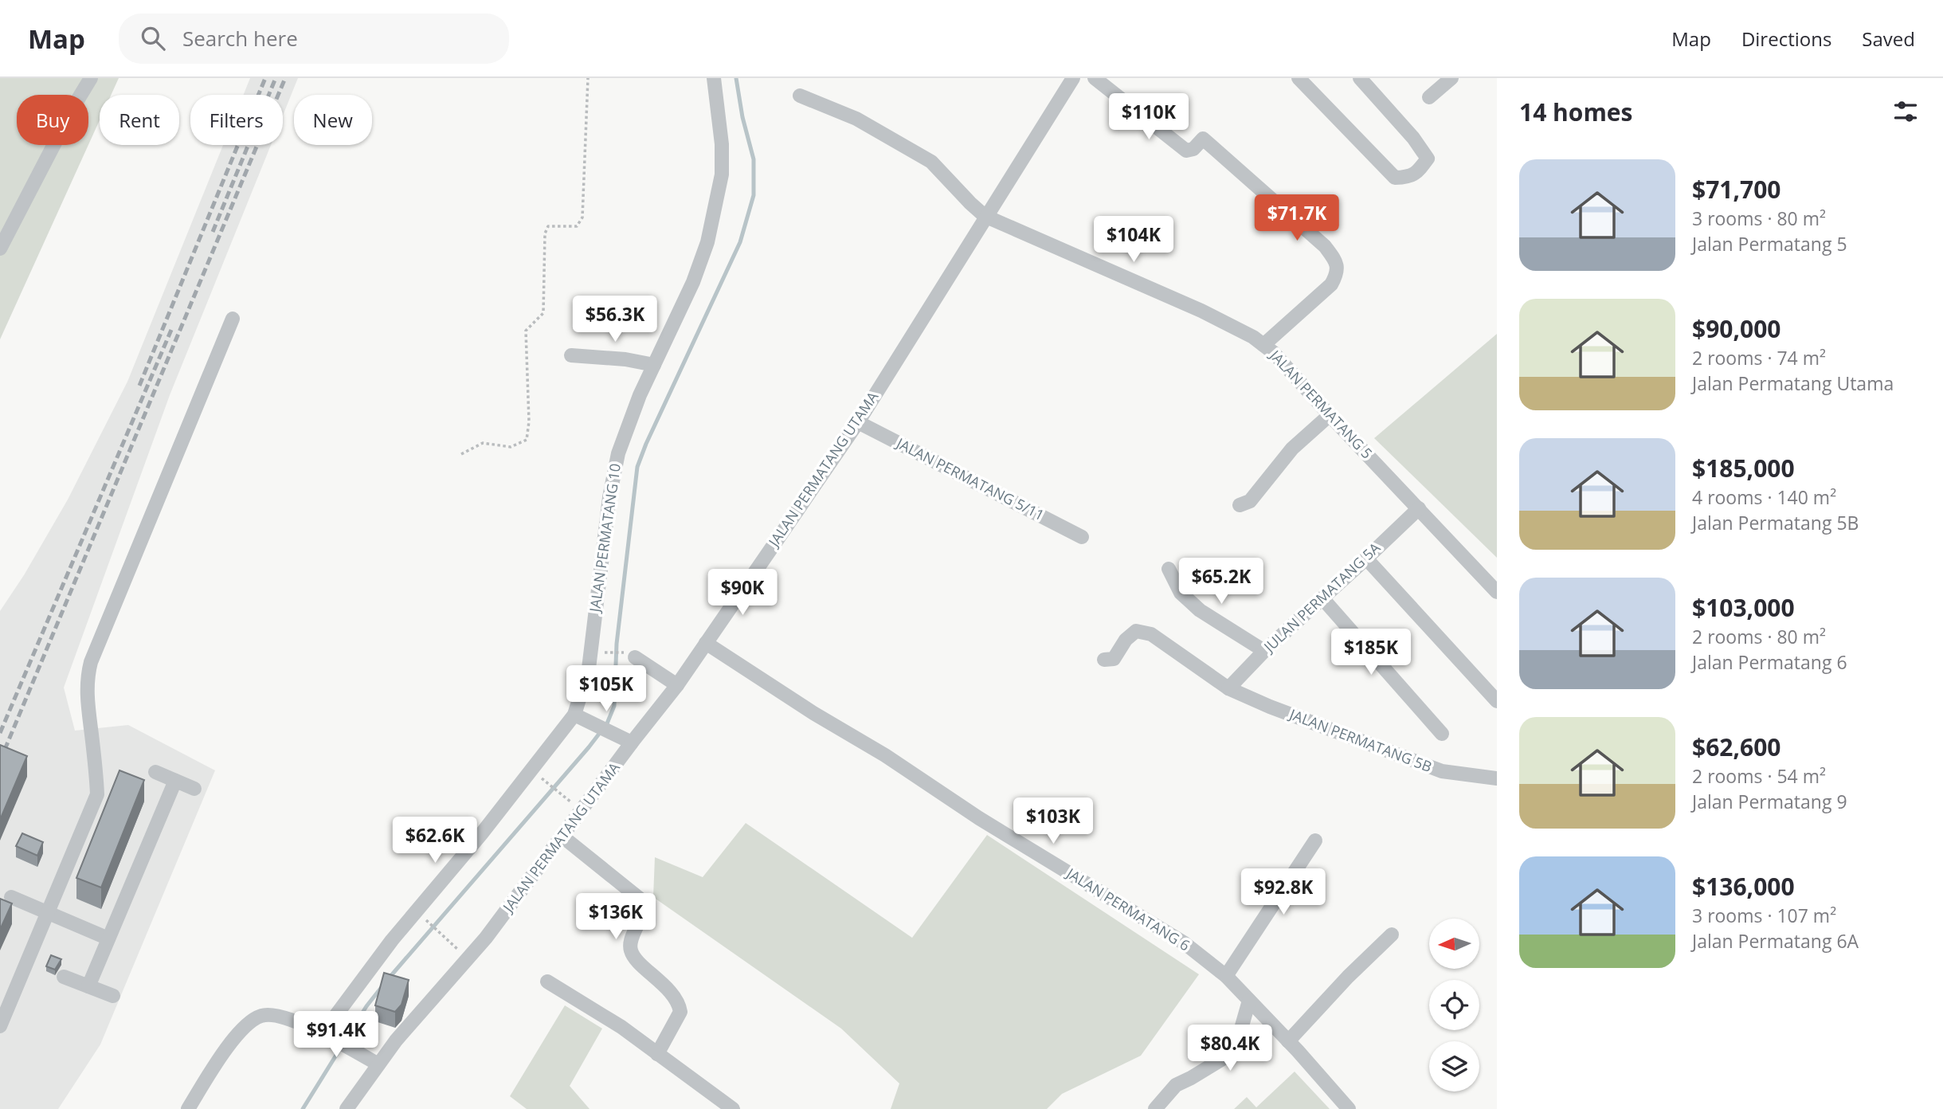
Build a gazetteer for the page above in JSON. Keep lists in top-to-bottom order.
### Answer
{
  "streets": {
    "street": [
      "JALAN PERMATANG 5",
      "JALAN PERMATANG UTAMA",
      "JALAN PERMATANG 5/11",
      "JALAN PERMATANG 10",
      "JULAN PERMATANG 5A",
      "JALAN PERMATANG 5B",
      "JALAN PERMATANG 6"
    ]
  },
  "crossings": [
    ["JALAN PERMATANG 5", "JALAN PERMATANG UTAMA"],
    ["JALAN PERMATANG 5", "JULAN PERMATANG 5A"],
    ["JALAN PERMATANG UTAMA", "JALAN PERMATANG 5/11"],
    ["JALAN PERMATANG UTAMA", "JALAN PERMATANG 6"],
    ["JULAN PERMATANG 5A", "JALAN PERMATANG 5B"]
  ],
  "north": "left",
  "page": {
    "header": "Map",
    "search": "Search here",
    "nav": ["Map", "Directions", "Saved"],
    "heading": "14 homes",
    "price": [
      "$110K",
      "$71.7K",
      "$104K",
      "$56.3K",
      "$65.2K",
      "$90K",
      "$185K",
      "$105K",
      "$103K",
      "$62.6K",
      "$92.8K",
      "$136K",
      "$91.4K",
      "$80.4K"
    ],
    "chip": [
      "Buy",
      "Rent",
      "Filters",
      "New"
    ],
    "list": [
      {
        "name": "$71,700",
        "note": "3 rooms · 80 m² · Jalan Permatang 5"
      },
      {
        "name": "$90,000",
        "note": "2 rooms · 74 m² · Jalan Permatang Utama"
      },
      {
        "name": "$185,000",
        "note": "4 rooms · 140 m² · Jalan Permatang 5B"
      },
      {
        "name": "$103,000",
        "note": "2 rooms · 80 m² · Jalan Permatang 6"
      },
      {
        "name": "$62,600",
        "note": "2 rooms · 54 m² · Jalan Permatang 9"
      },
      {
        "name": "$136,000",
        "note": "3 rooms · 107 m² · Jalan Permatang 6A"
      }
    ]
  }
}
